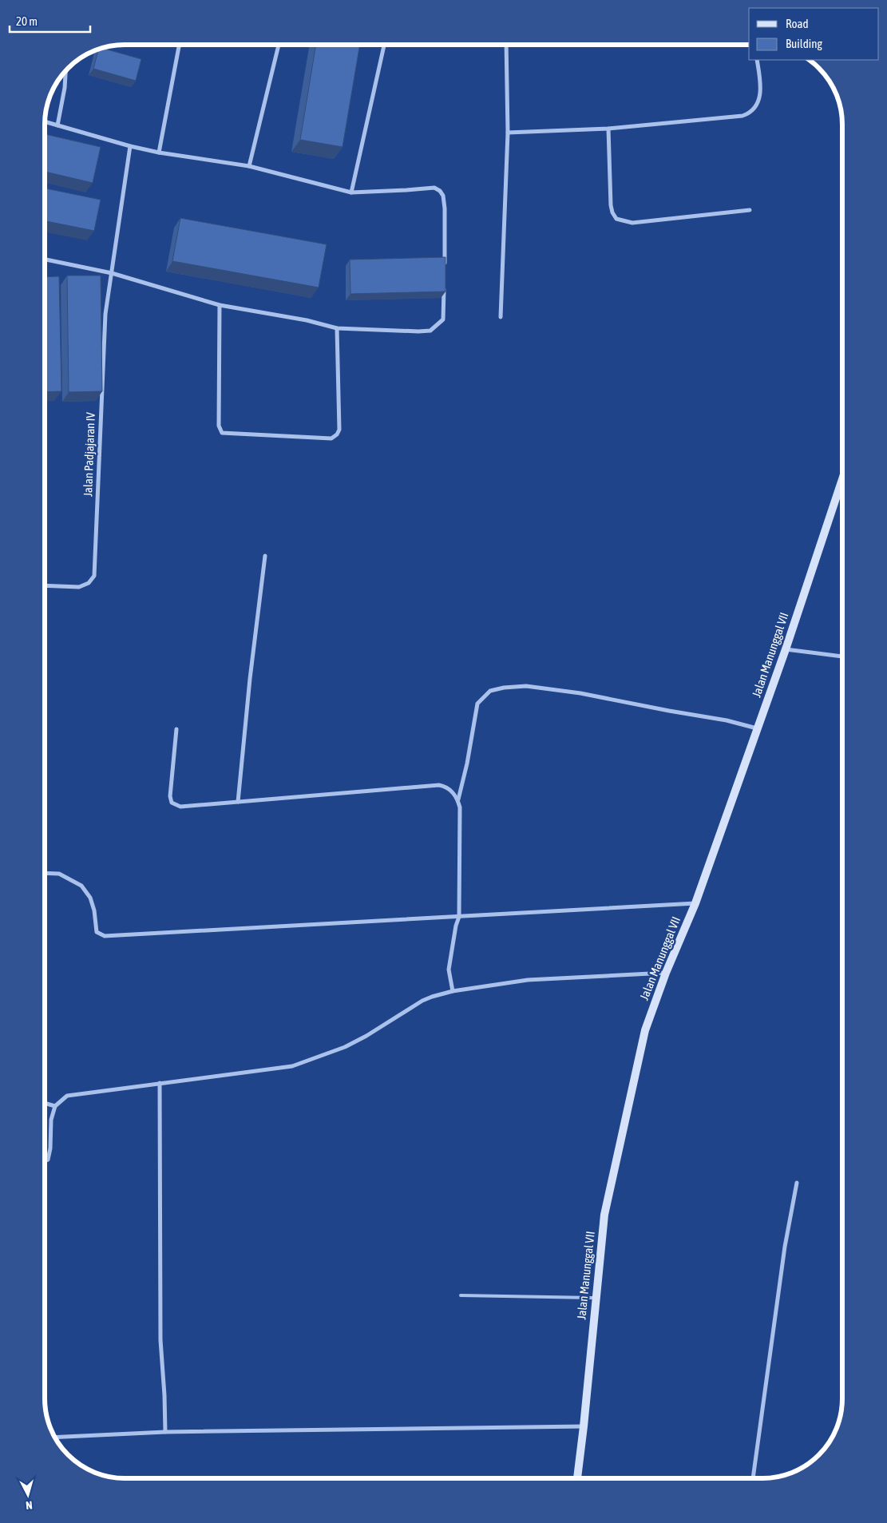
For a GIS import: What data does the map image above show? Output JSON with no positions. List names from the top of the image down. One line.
{"streets":{"street":["Jalan Padjajaran IV","Jalan Manunggal VII"]},"legend":["Road","Building"],"scale_bar":"20 m","north":"bottom"}
